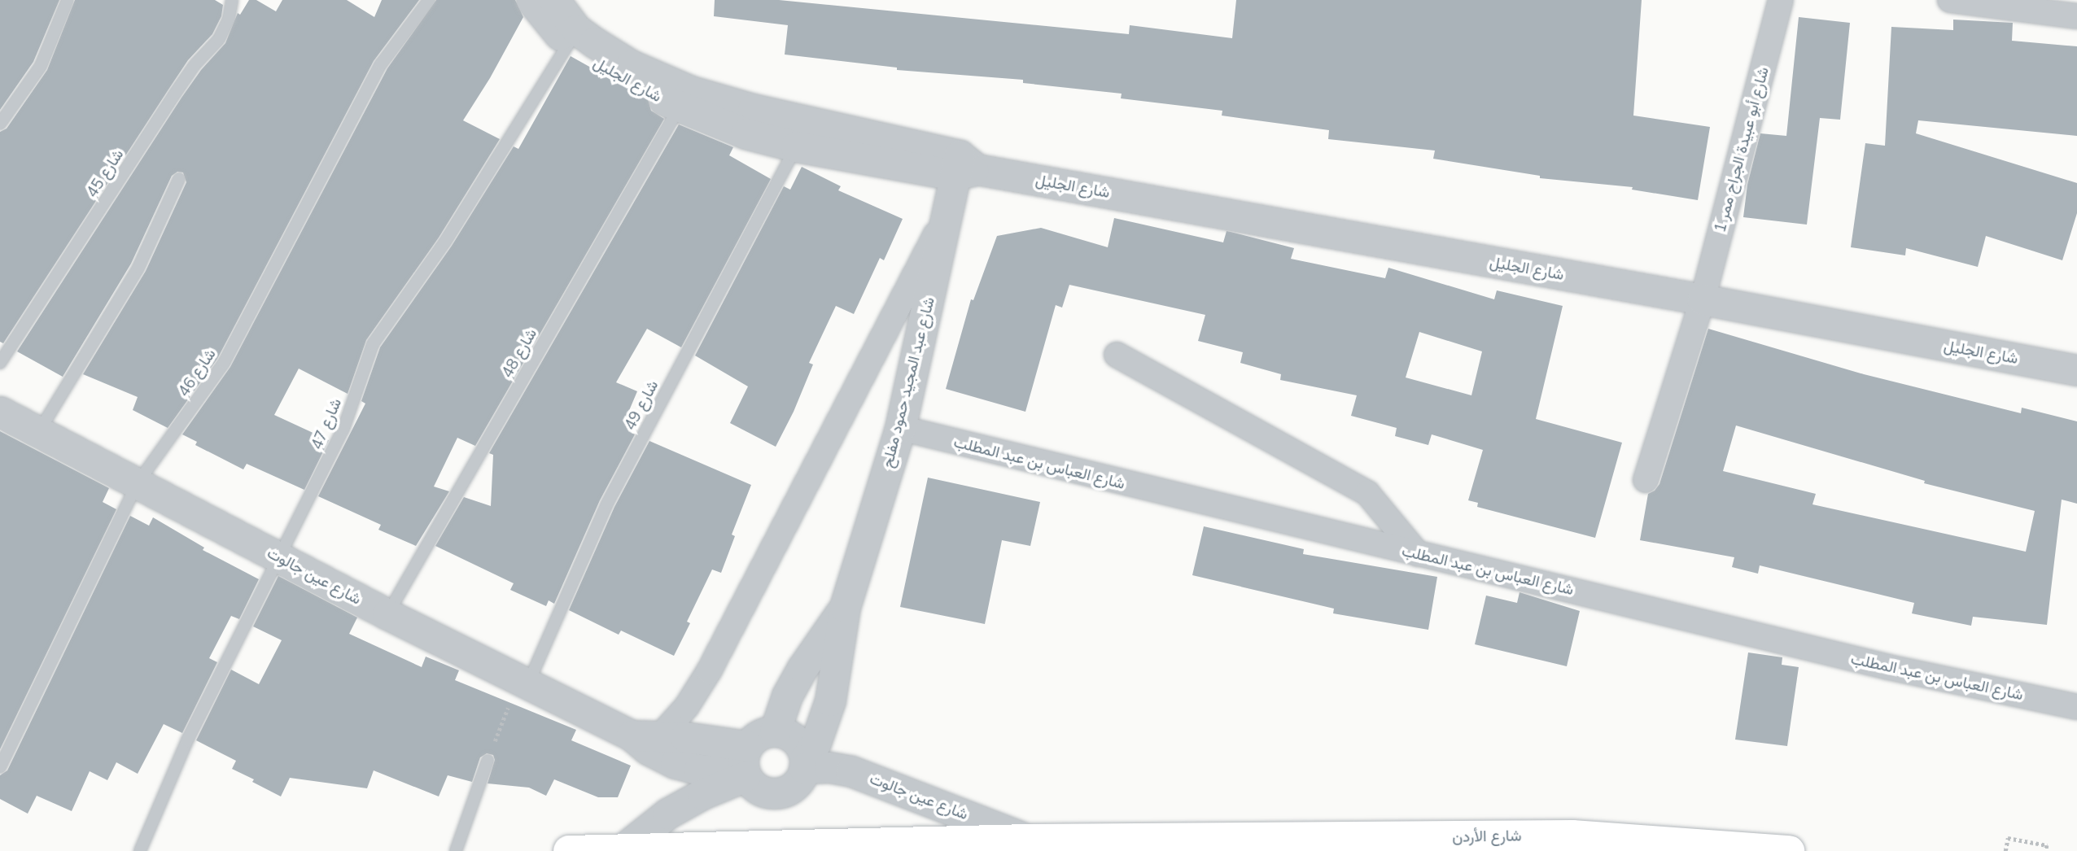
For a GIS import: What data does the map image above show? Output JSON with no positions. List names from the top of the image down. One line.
{"streets":{"highway":["شارع الأردن"],"street":["شارع الجليل","شارع أبو عبيدة الجراح ممر 1","شارع عبد المجيد حمود مفلح","شارع العباس بن عبد المطلب","شارع عين جالوت"],"lane":["شارع 45","شارع 48","شارع 46","شارع 49","شارع 47"]},"crossings":[["شارع الجليل","شارع أبو عبيدة الجراح ممر 1"],["شارع الجليل","شارع 48"],["شارع الجليل","شارع عبد المجيد حمود مفلح"],["شارع الجليل","شارع 49"],["شارع الجليل","شارع 47"],["شارع 48","شارع عين جالوت"],["شارع 46","شارع عين جالوت"],["شارع عبد المجيد حمود مفلح","شارع العباس بن عبد المطلب"],["شارع عبد المجيد حمود مفلح","شارع عين جالوت"],["شارع 49","شارع عين جالوت"],["شارع 47","شارع عين جالوت"],["شارع عين جالوت","شارع الأردن"]]}
